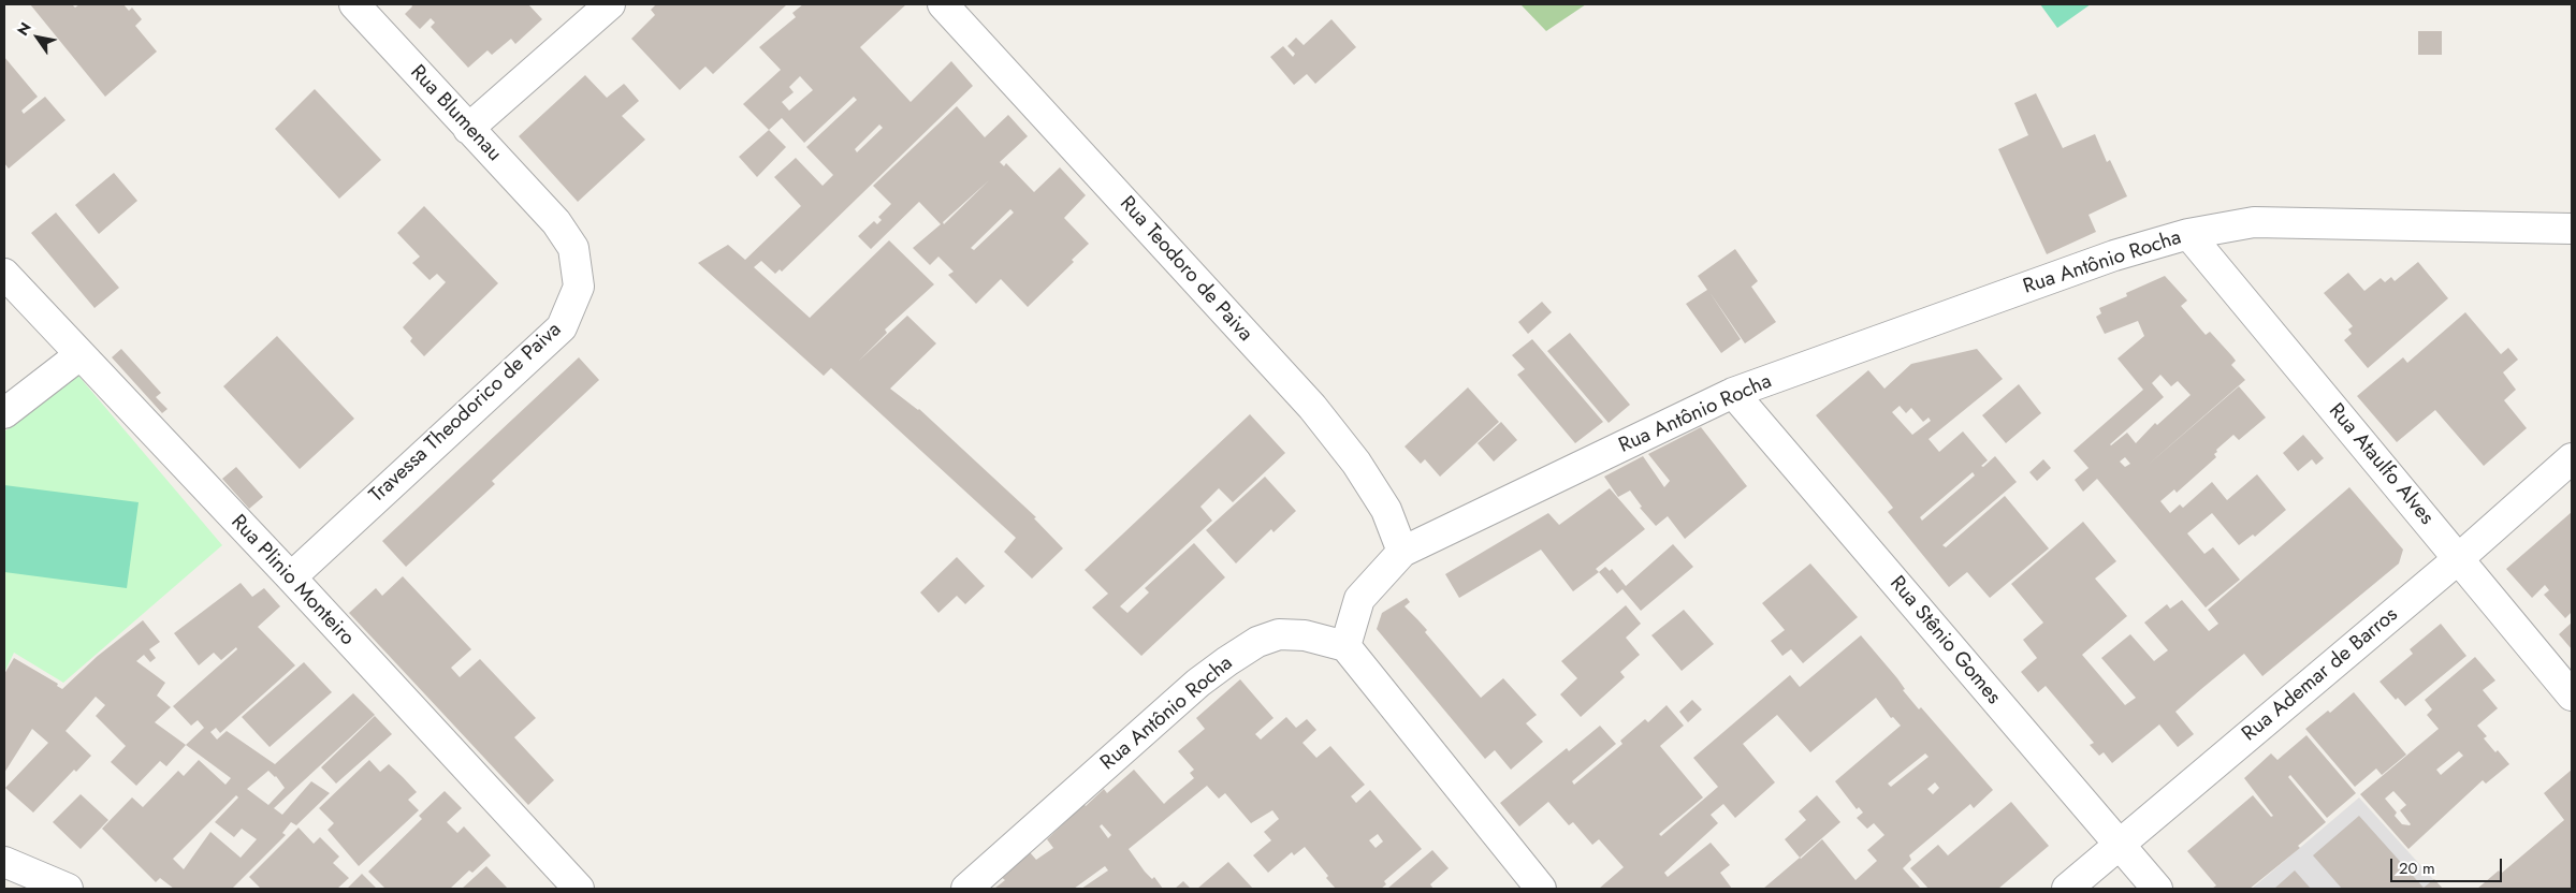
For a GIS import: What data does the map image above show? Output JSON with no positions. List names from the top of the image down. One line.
{"streets":{"street":["Rua Blumenau","Rua Antônio Rocha","Rua Teodoro de Paiva","Travessa Theodorico de Paiva","Rua Ataulfo Alves","Rua Plinio Monteiro","Rua Stênio Gomes","Rua Ademar de Barros"]},"crossings":[["Rua Blumenau","Travessa Theodorico de Paiva"],["Rua Antônio Rocha","Rua Teodoro de Paiva"],["Rua Antônio Rocha","Rua Ataulfo Alves"],["Rua Antônio Rocha","Rua Stênio Gomes"],["Travessa Theodorico de Paiva","Rua Plinio Monteiro"],["Rua Ataulfo Alves","Rua Ademar de Barros"],["Rua Stênio Gomes","Rua Ademar de Barros"]],"scale_bar":"20 m","north":"top left"}
